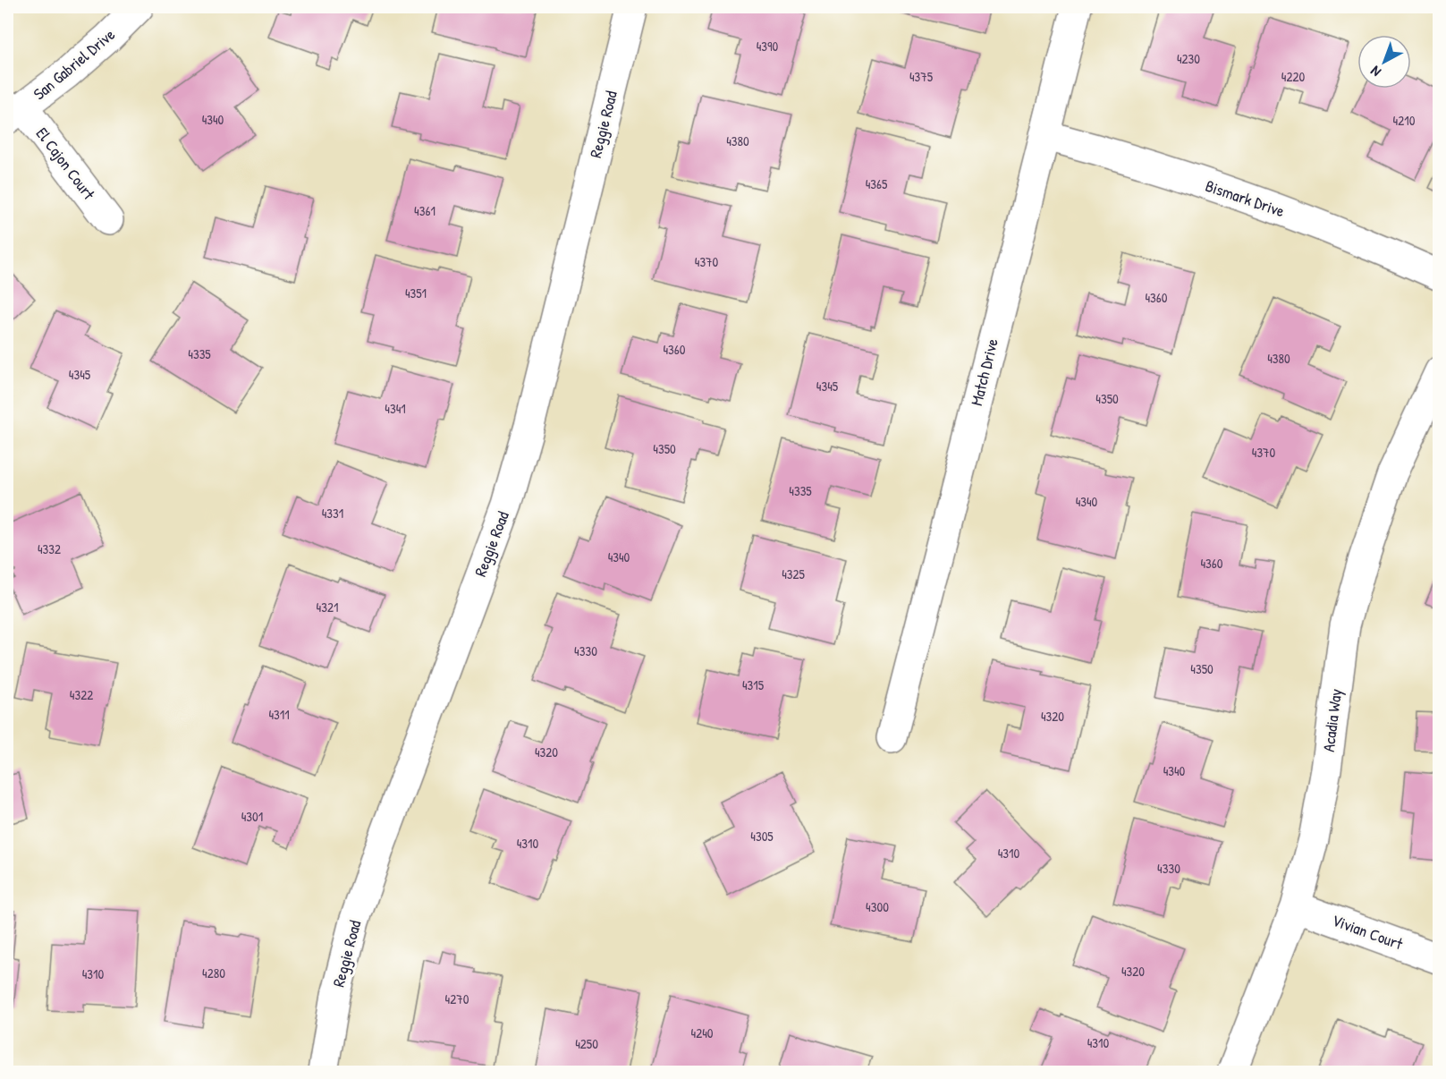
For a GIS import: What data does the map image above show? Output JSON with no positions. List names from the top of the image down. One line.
{"streets":{"street":["San Gabriel Drive","Reggie Road","El Cajon Court","Bismark Drive","Match Drive","Acadia Way","Vivian Court"]},"crossings":[["San Gabriel Drive","El Cajon Court"],["Bismark Drive","Match Drive"],["Acadia Way","Vivian Court"]],"house_numbers":["4390","4230","4375","4220","4340","4210","4380","4365","4361","4370","4351","4360","4360","4335","4380","4345","4345","4350","4341","4350","4370","4335","4340","4331","4332","4340","4360","4325","4321","4330","4350","4315","4322","4311","4320","4320","4340","4301","4305","4310","4310","4330","4300","4320","4280","4310","4270","4240","4310","4250"],"north":"bottom left"}
